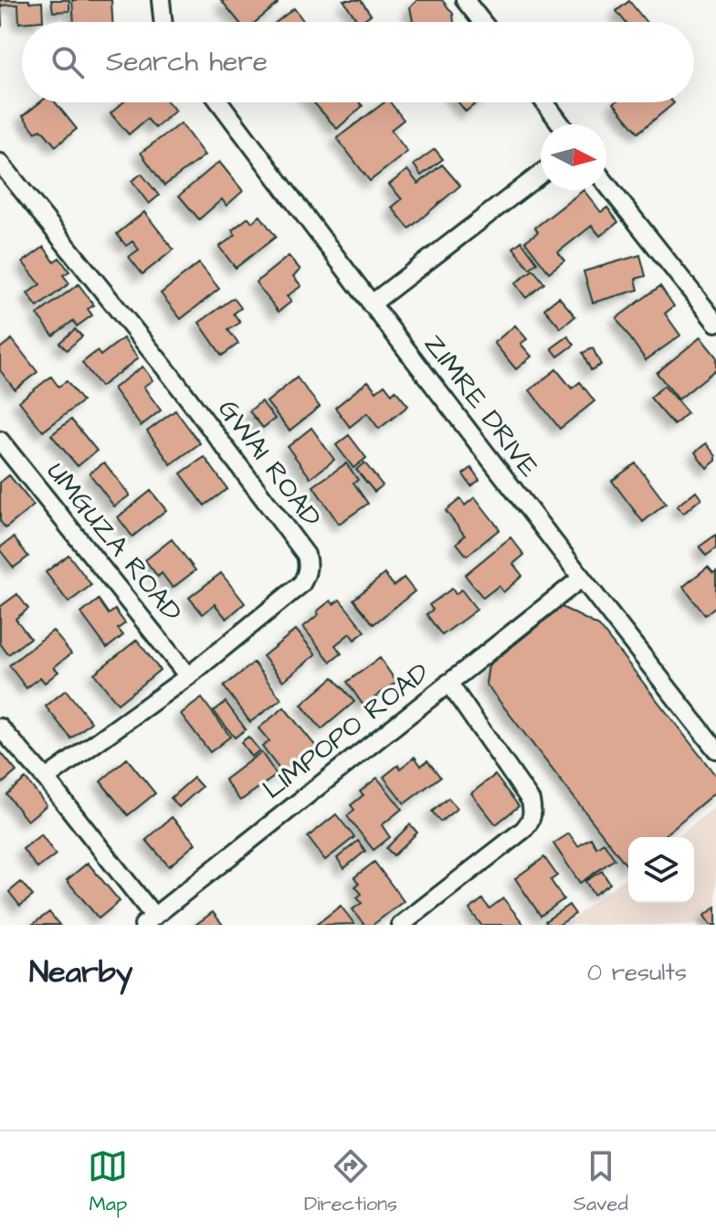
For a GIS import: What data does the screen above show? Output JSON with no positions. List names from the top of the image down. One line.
{"streets":{"street":["ZIMRE DRIVE","GWAI ROAD","UMGUZA ROAD","LIMPOPO ROAD"]},"crossings":[["ZIMRE DRIVE","LIMPOPO ROAD"],["GWAI ROAD","UMGUZA ROAD"]],"north":"right","page":{"search":"Search here","heading":["Nearby","0 results"],"nav":["Map","Directions","Saved"]}}
